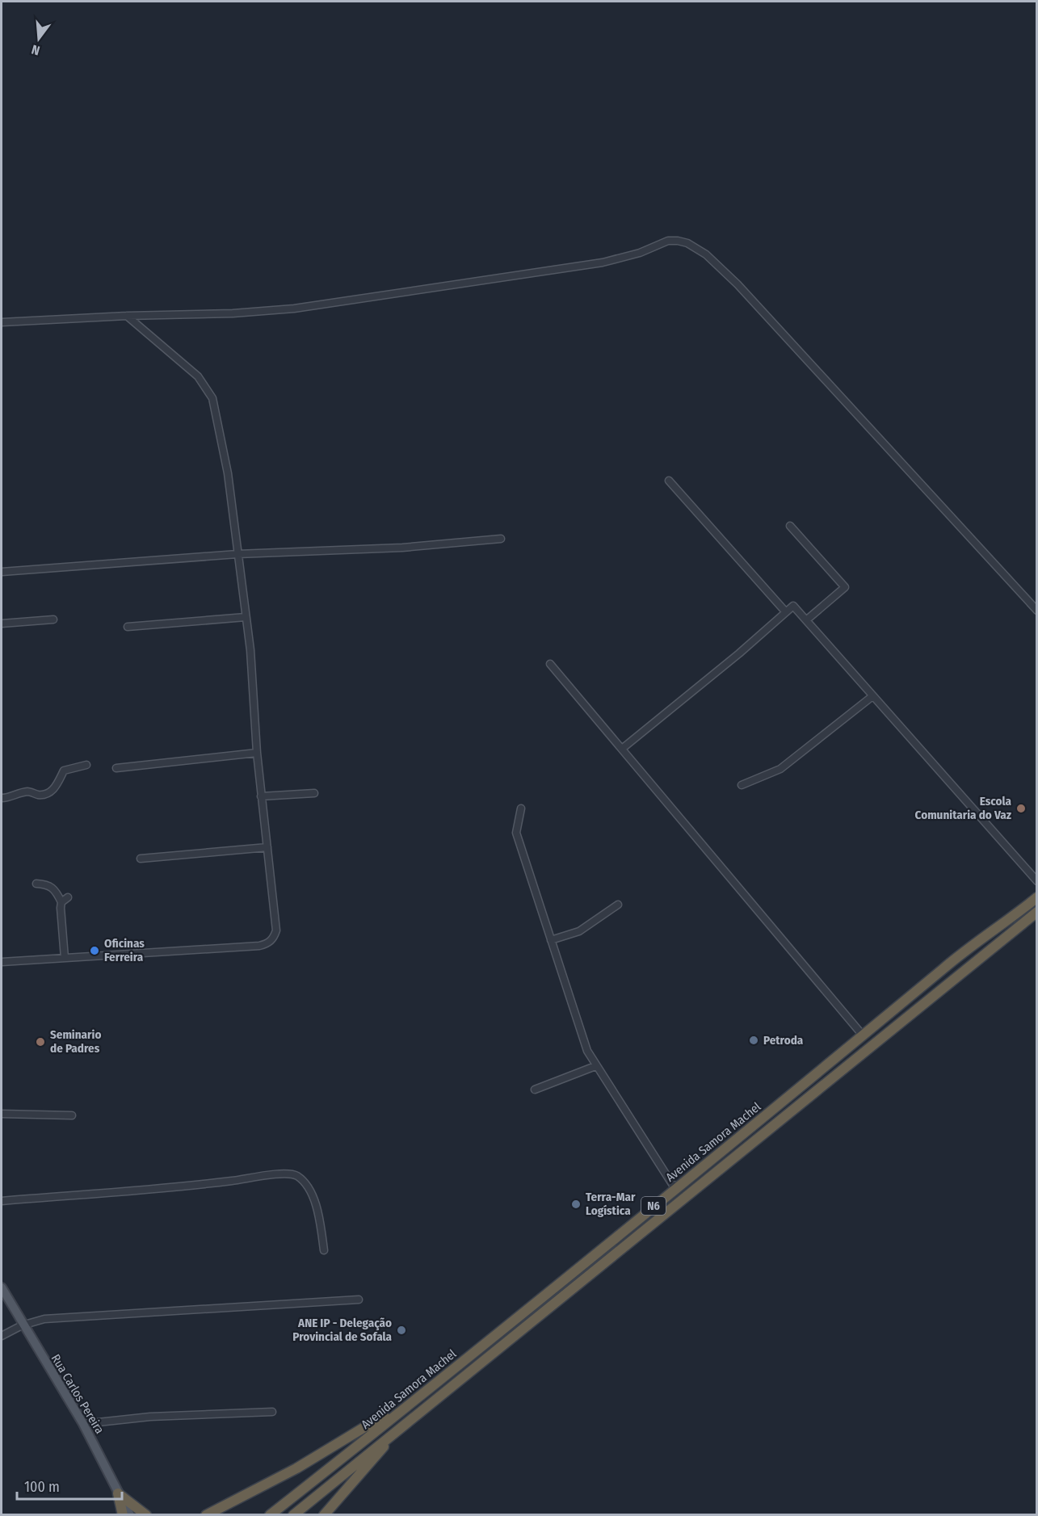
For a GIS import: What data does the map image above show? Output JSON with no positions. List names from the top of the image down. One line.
{"streets":{"highway":["Avenida Samora Machel","N6"],"main road":["Rua Carlos Pereira"]},"places":["Escola Comunitaria do Vaz","Oficinas Ferreira","Petroda","Seminario de Padres","Terra-Mar Logística","ANE IP - Delegação Provincial de Sofala"],"scale_bar":"100 m","north":"bottom"}
